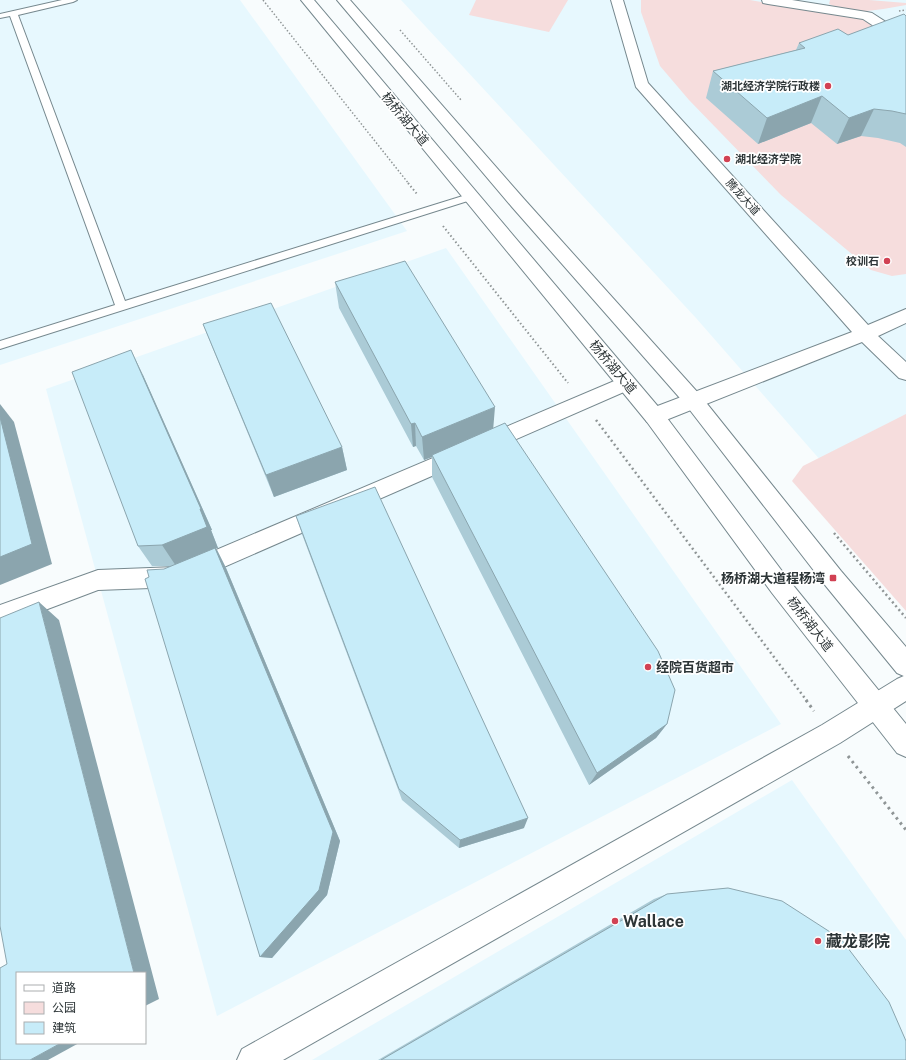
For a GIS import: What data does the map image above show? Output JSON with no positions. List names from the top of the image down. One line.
{"streets":{"street":["杨桥湖大道","腾龙大道"]},"places":{"other":["湖北经济学院行政楼","湖北经济学院","校训石","经院百货超市","Wallace","藏龙影院"],"transit":["杨桥湖大道程杨湾"]},"legend":["道路","公园","建筑"]}
